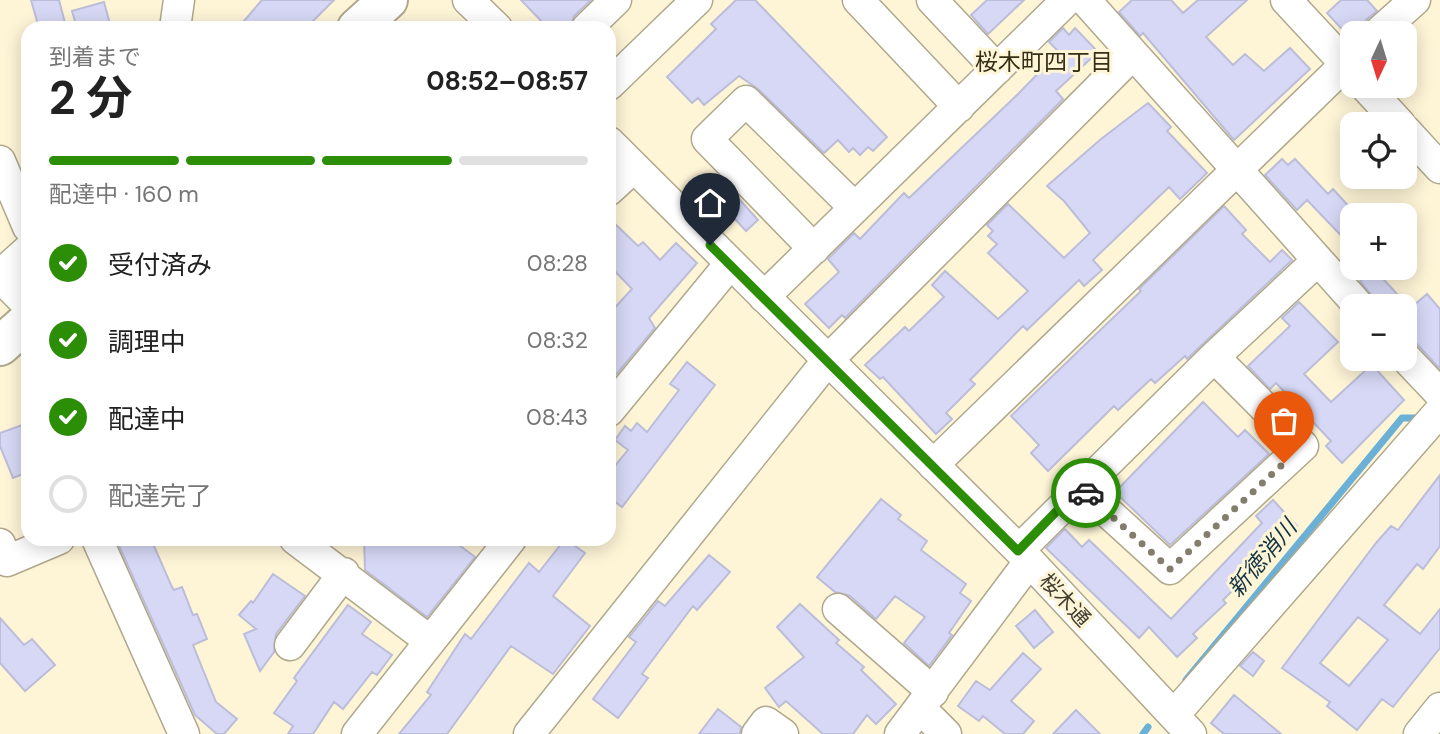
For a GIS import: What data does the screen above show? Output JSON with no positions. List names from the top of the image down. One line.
{"streets":{"street":["桜木通"]},"districts":["桜木町四丁目"],"water":["新徳消川"],"north":"bottom","page":{"map_buttons":["+","−"],"heading":["2 分","到着まで","08:52–08:57"],"bar":"配達中 · 160 m","list":[["受付済み","08:28"],["調理中","08:32"],["配達中","08:43"],"配達完了"]}}
